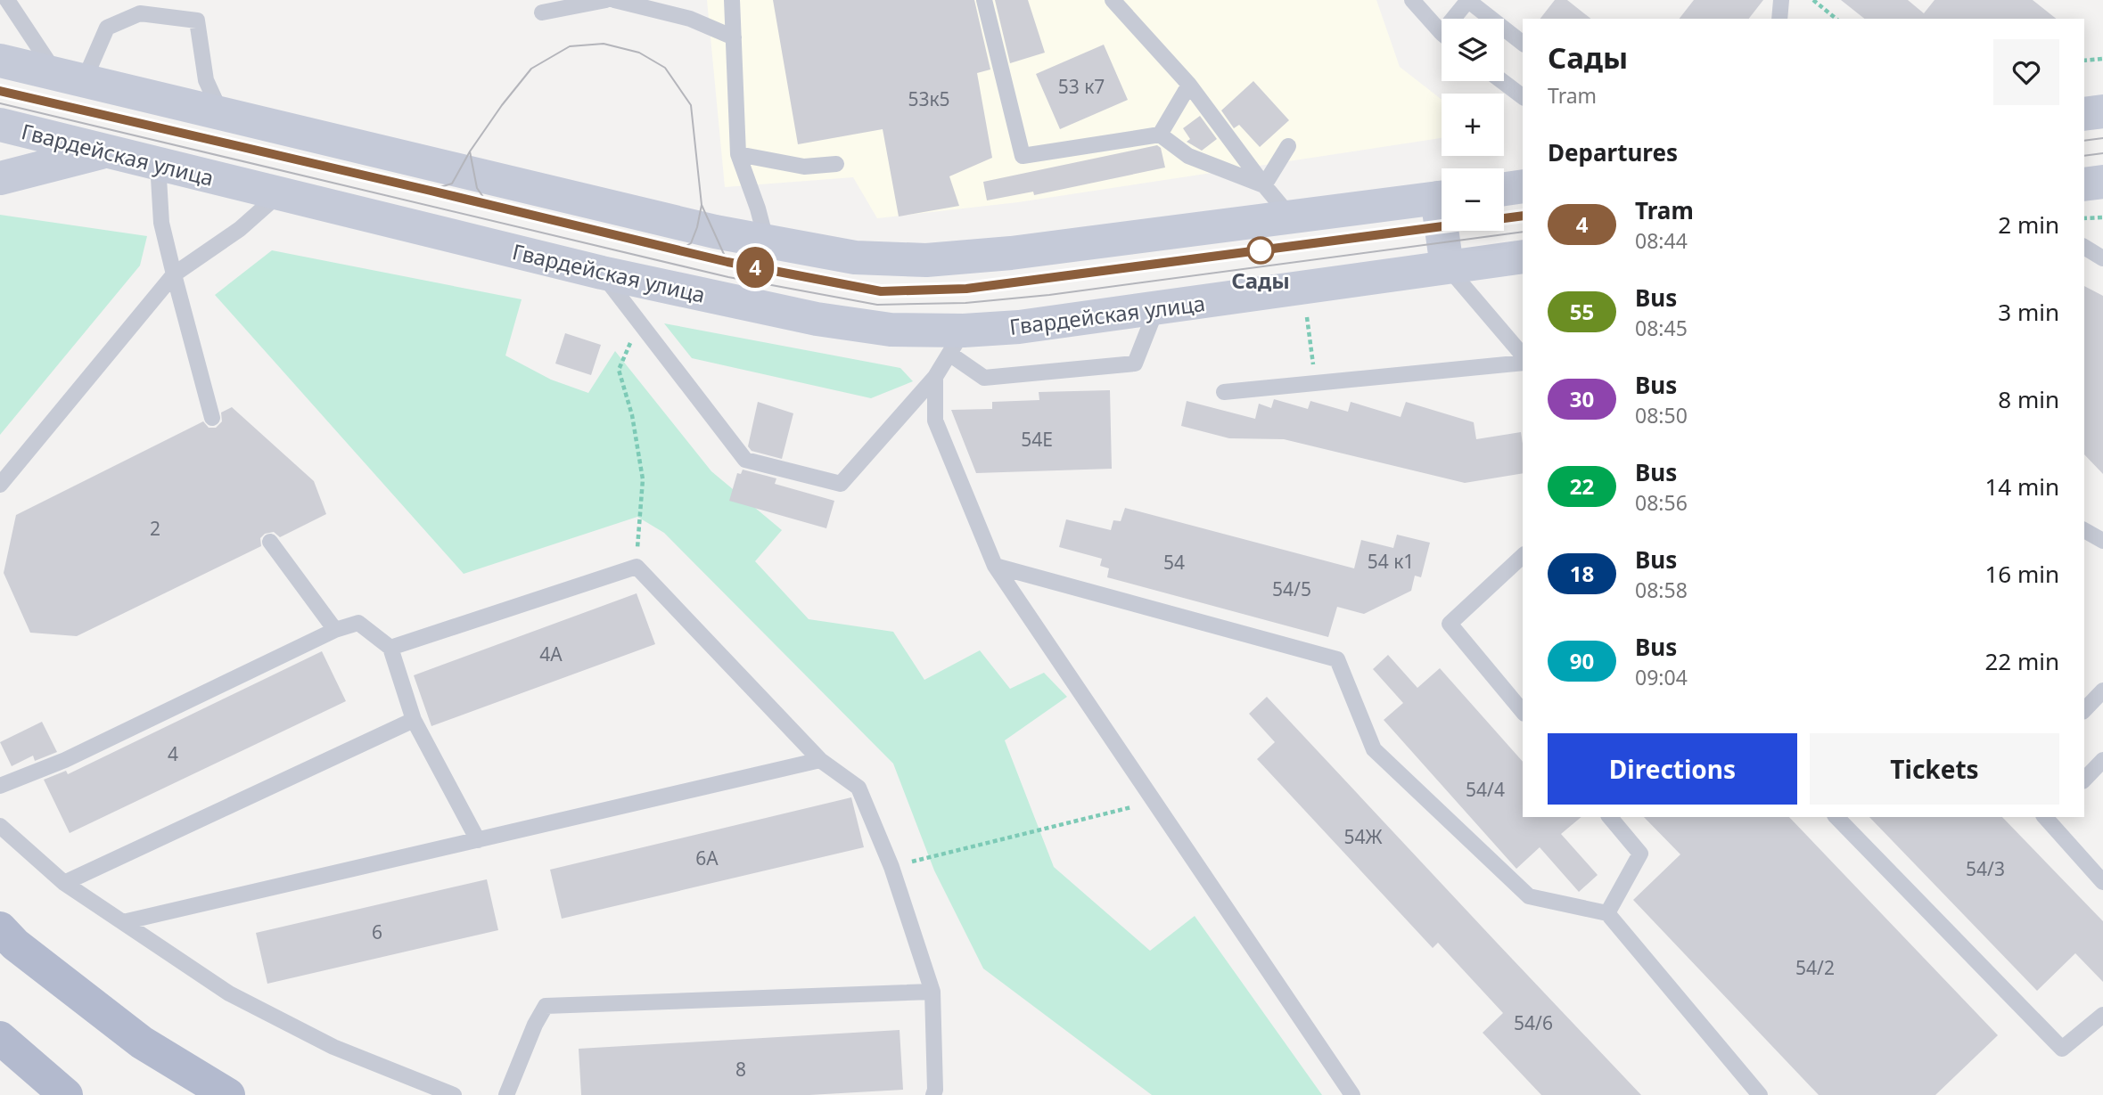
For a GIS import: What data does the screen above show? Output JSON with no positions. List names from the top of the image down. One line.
{"streets":{"main road":["Гвардейская улица"]},"places":["Сады"],"lines":["tram line 4"],"house_numbers":["53 к7","53к5","54Е","2","54 к1","54","54/5","4А","4","54/4","54Ж","6А","54/3","6","54/2","54/6","8"],"page":{"on_map":"4","map_buttons":["+","−"],"heading":[["Сады","Tram"],"Departures"],"list":[{"mark":"4","name":"Tram","note":"08:44","value":"2 min"},{"mark":"55","name":"Bus","note":"08:45","value":"3 min"},{"mark":"30","name":"Bus","note":"08:50","value":"8 min"},{"mark":"22","name":"Bus","note":"08:56","value":"14 min"},{"mark":"18","name":"Bus","note":"08:58","value":"16 min"},{"mark":"90","name":"Bus","note":"09:04","value":"22 min"}],"buttons":["Directions","Tickets"]}}
